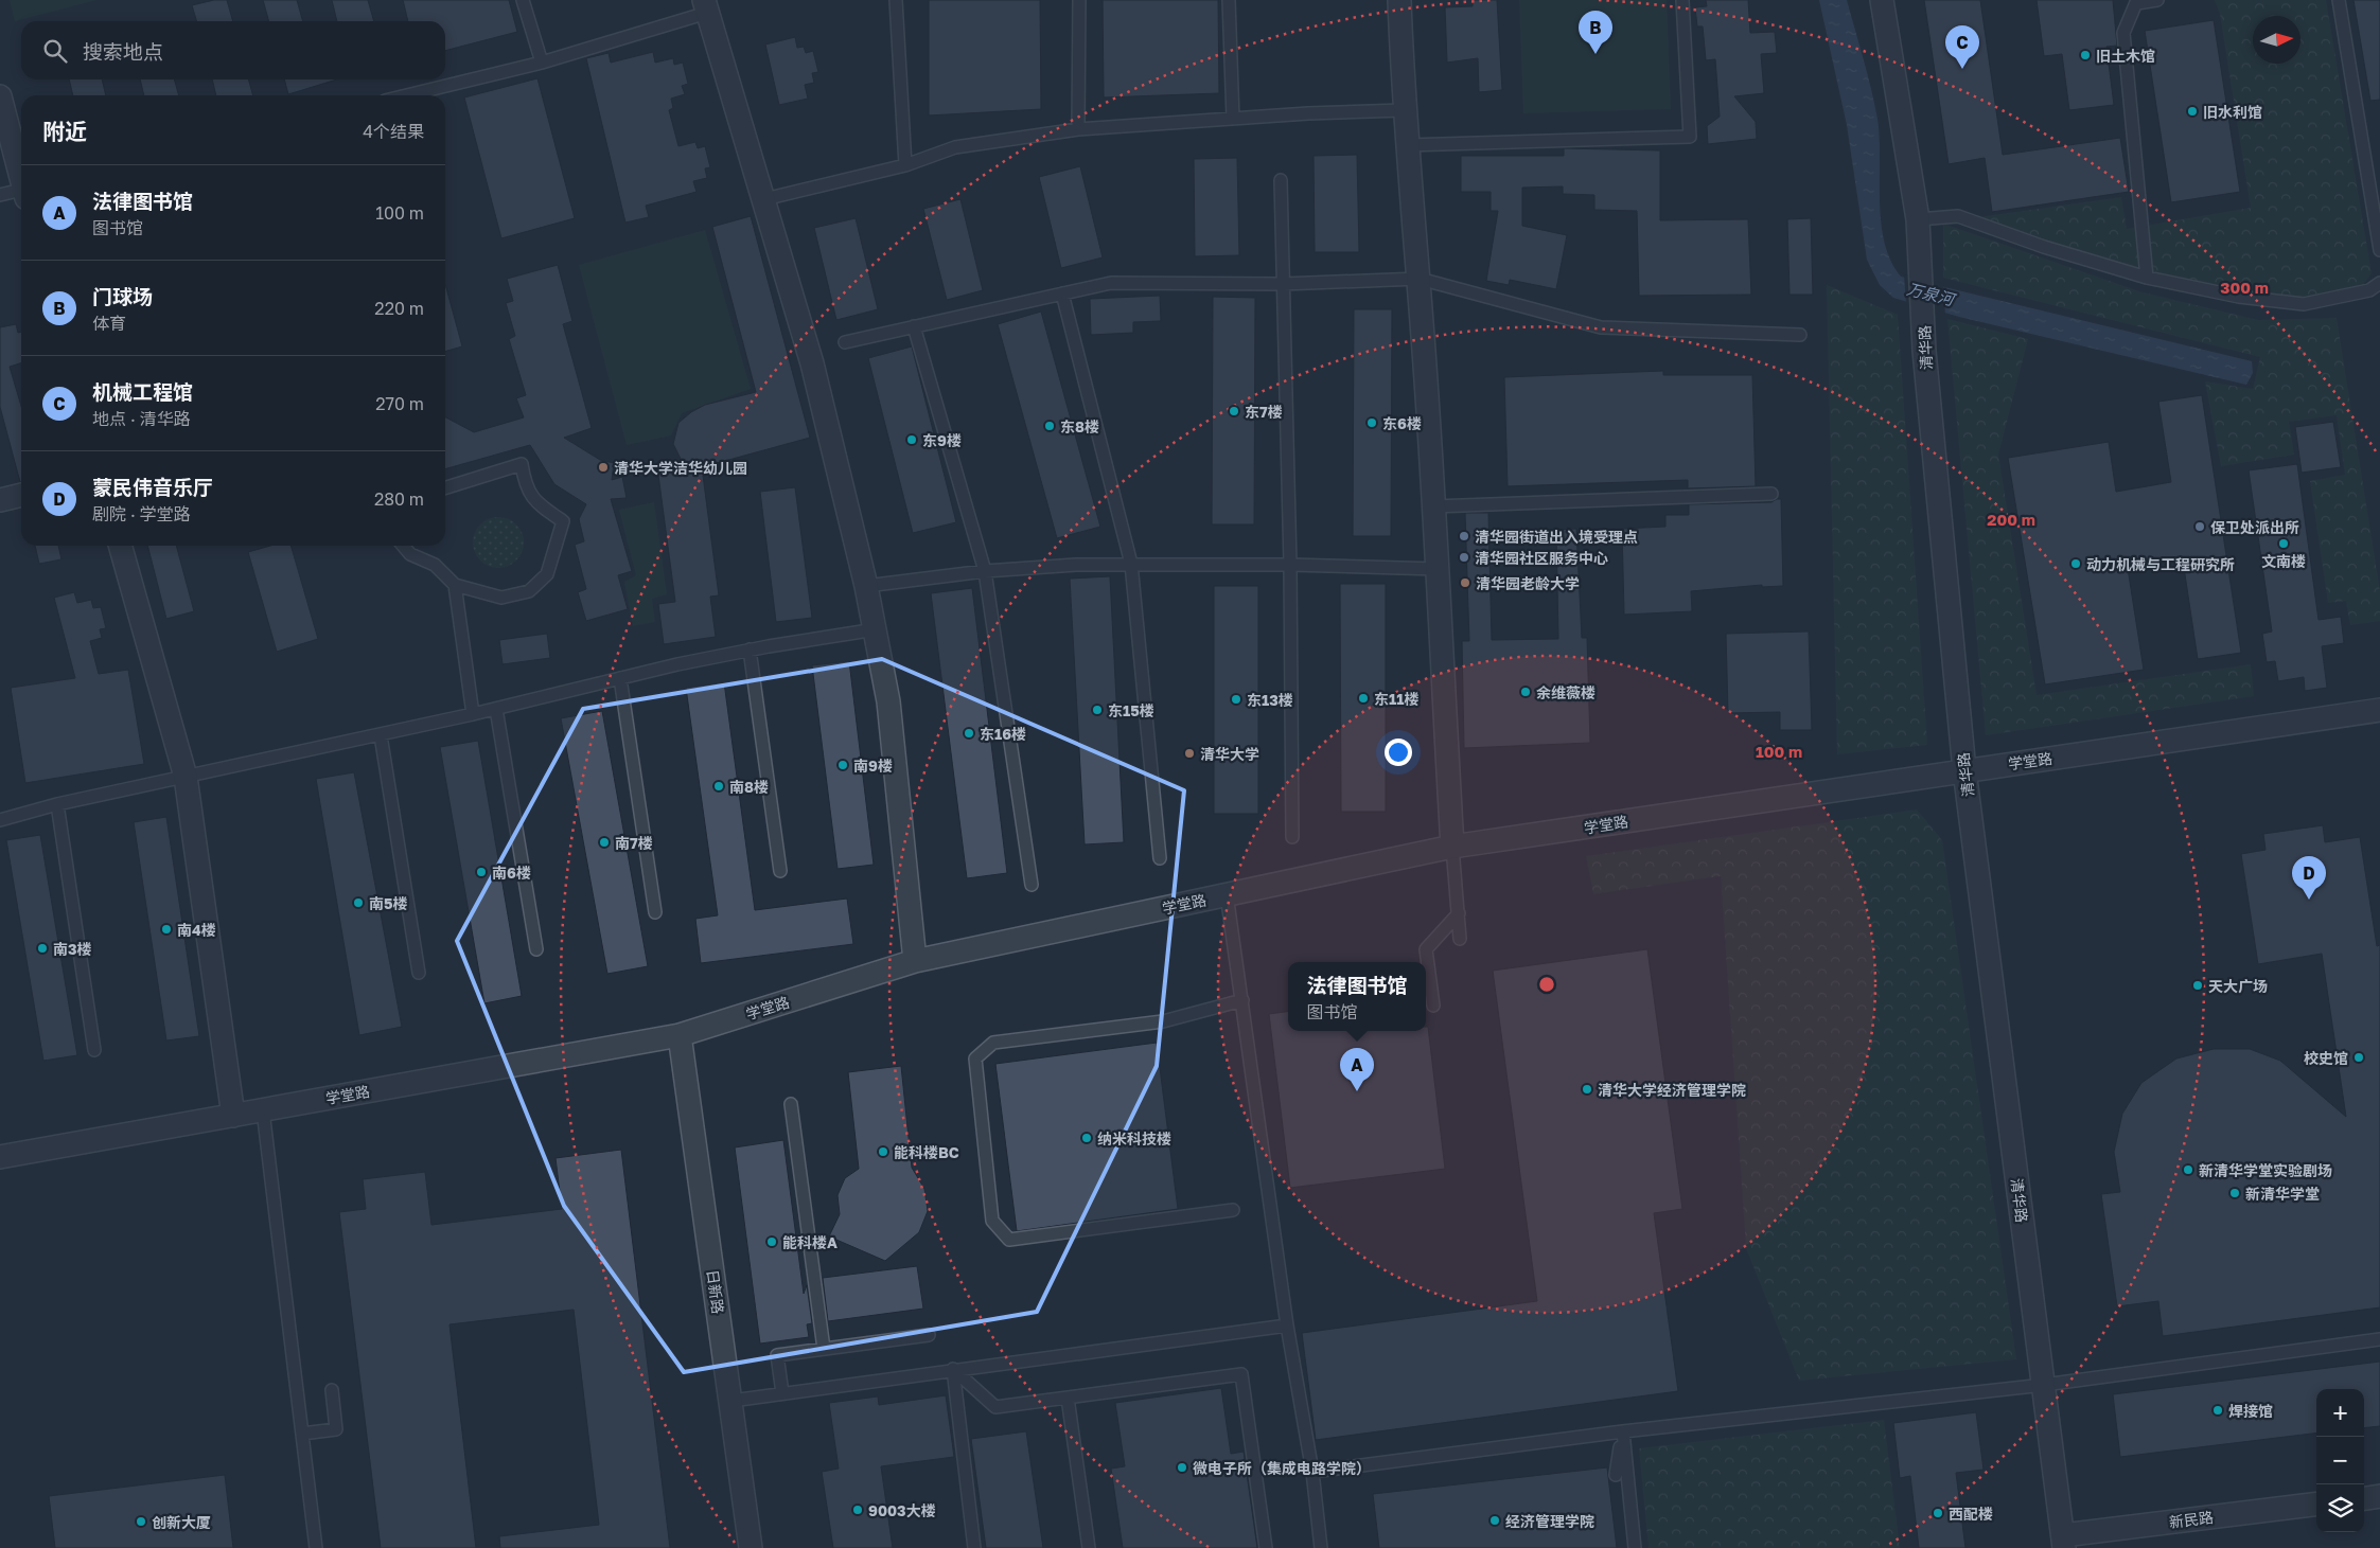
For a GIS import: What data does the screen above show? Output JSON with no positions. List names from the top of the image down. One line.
{"streets":{"street":["清华路","学堂路","日新路","新民路"]},"crossings":[["清华路","学堂路"],["清华路","新民路"],["学堂路","日新路"]],"water":["万泉河"],"places":["旧土木馆","旧水利馆","东7楼","东6楼","东8楼","东9楼","清华大学洁华幼儿园","保卫处派出所","清华园街道出入境受理点","文南楼","清华园社区服务中心","动力机械与工程研究所","清华园老龄大学","余维薇楼","东11楼","东13楼","东15楼","东16楼","清华大学","南9楼","南8楼","南7楼","南6楼","南5楼","南4楼","南3楼","天大广场","校史馆","清华大学经济管理学院","纳米科技楼","能科楼BC","新清华学堂实验剧场","新清华学堂","能科楼A","焊接馆","微电子所（集成电路学院）","9003大楼","西配楼","经济管理学院","创新大厦"],"north":"right","page":{"pins":["B","C","D","A"],"search":"搜索地点","heading":["附近","4个结果"],"list":[{"mark":"A","name":"法律图书馆","note":"图书馆","value":"100 m"},{"mark":"B","name":"门球场","note":"体育","value":"220 m"},{"mark":"C","name":"机械工程馆","note":"地点 · 清华路","value":"270 m"},{"mark":"D","name":"蒙民伟音乐厅","note":"剧院 · 学堂路","value":"280 m"}],"popup":["法律图书馆","图书馆"],"map_buttons":["+","−"]},"rings":["300 m","200 m","100 m"]}
